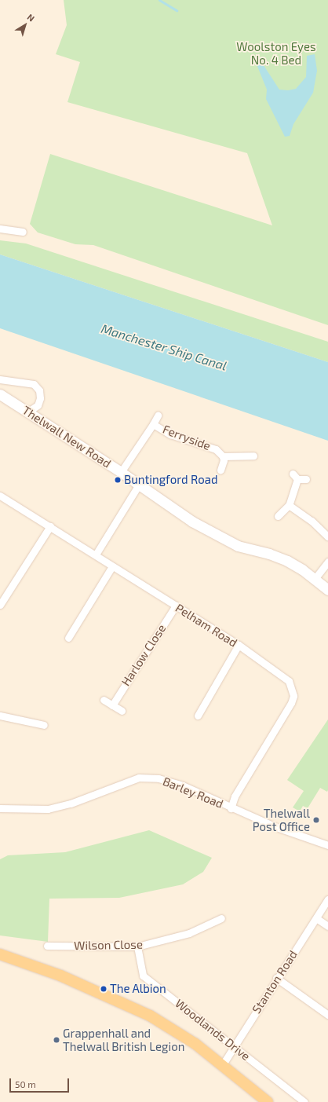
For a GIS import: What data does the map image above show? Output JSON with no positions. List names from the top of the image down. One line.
{"streets":{"main road":["Thelwall New Road"],"street":["Ferryside","Pelham Road","Harlow Close","Barley Road","Wilson Close","Stanton Road","Woodlands Drive"]},"crossings":[["Thelwall New Road","Ferryside"],["Pelham Road","Harlow Close"],["Pelham Road","Barley Road"],["Wilson Close","Woodlands Drive"],["Stanton Road","Woodlands Drive"]],"water":["Manchester Ship Canal"],"parks":["Woolston Eyes No. 4 Bed"],"places":["Buntingford Road","Thelwall Post Office","The Albion","Grappenhall and Thelwall British Legion"],"scale_bar":"50 m","north":"top right"}
